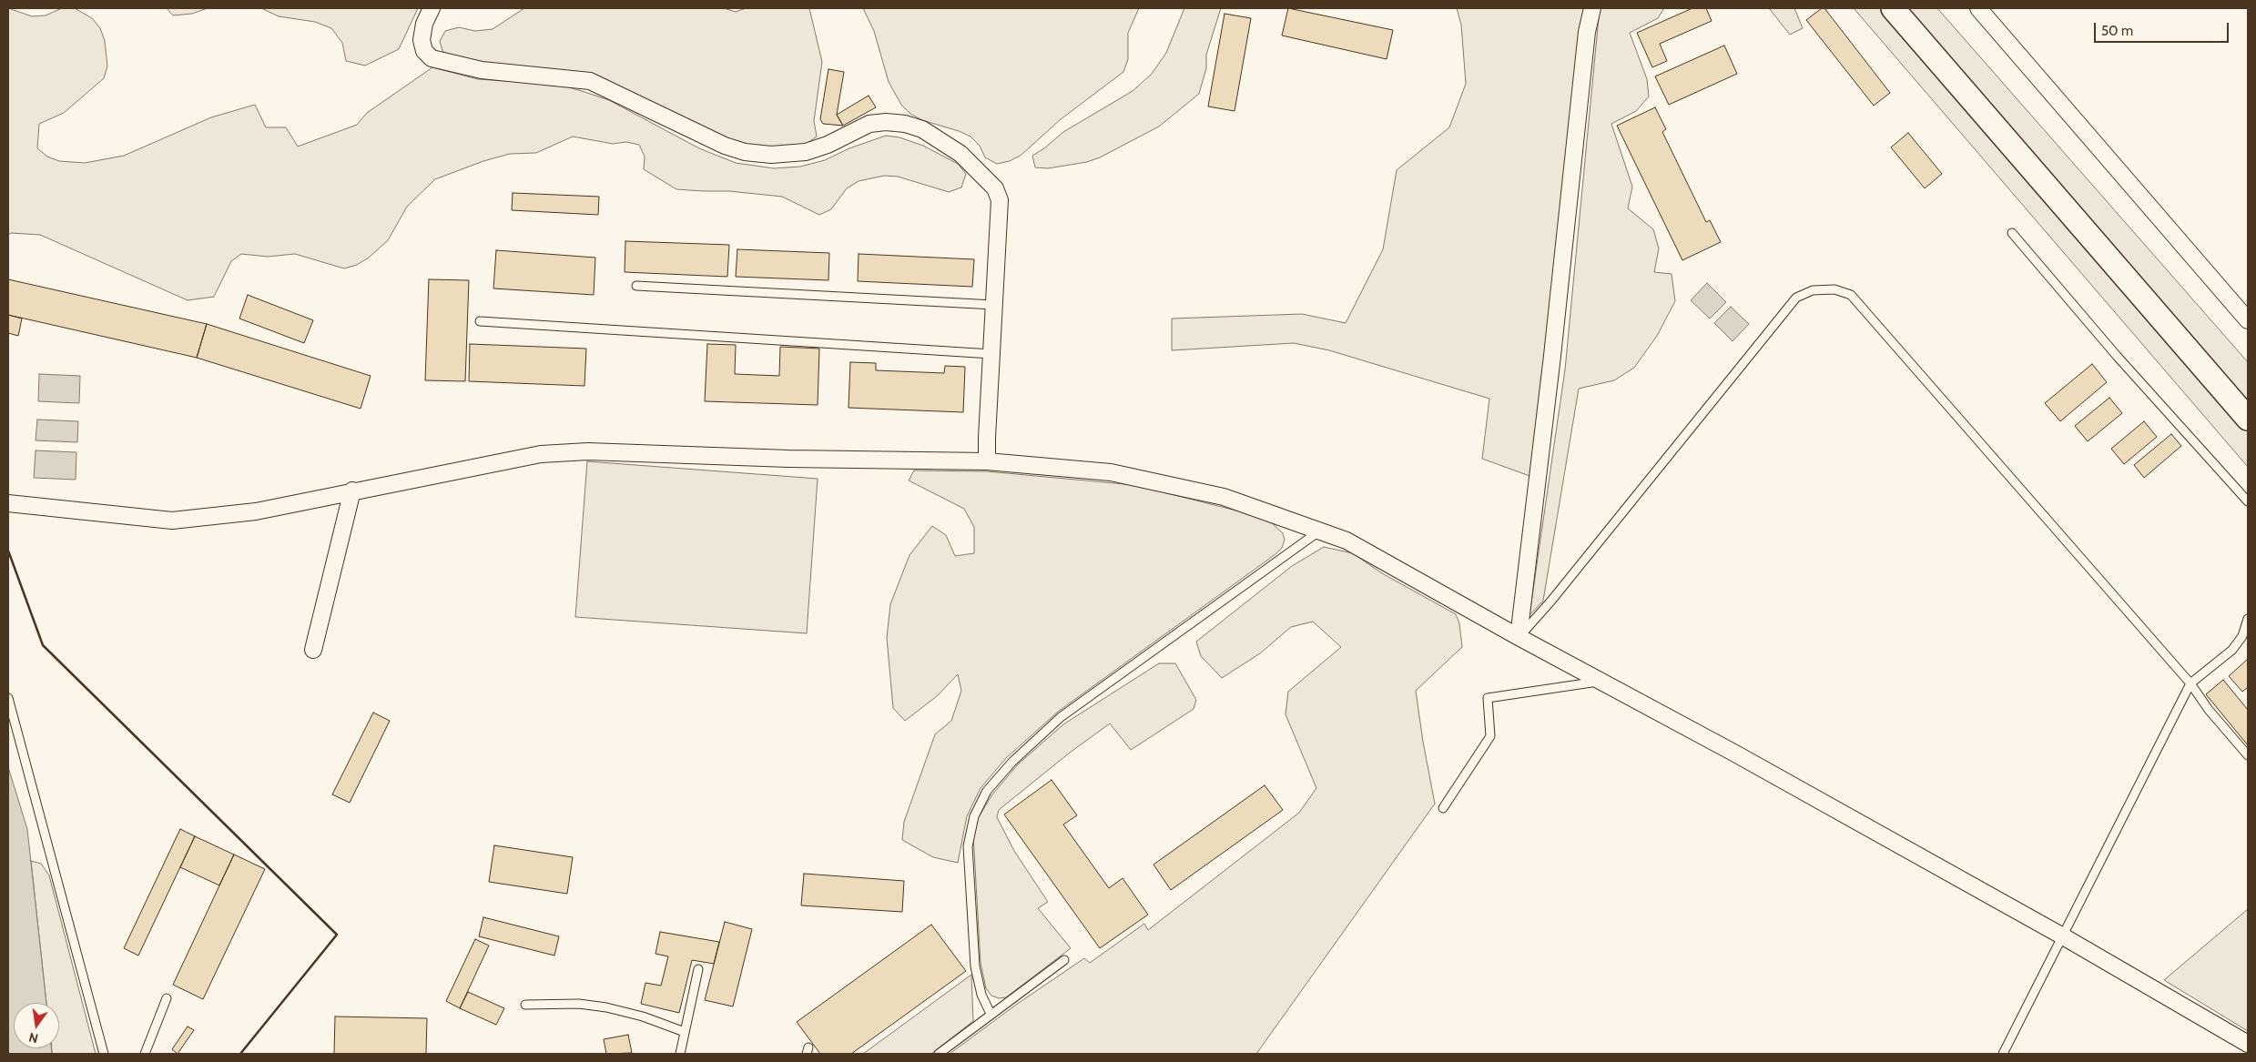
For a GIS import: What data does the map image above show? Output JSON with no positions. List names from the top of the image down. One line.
{"scale_bar":"50 m","north":"bottom"}
